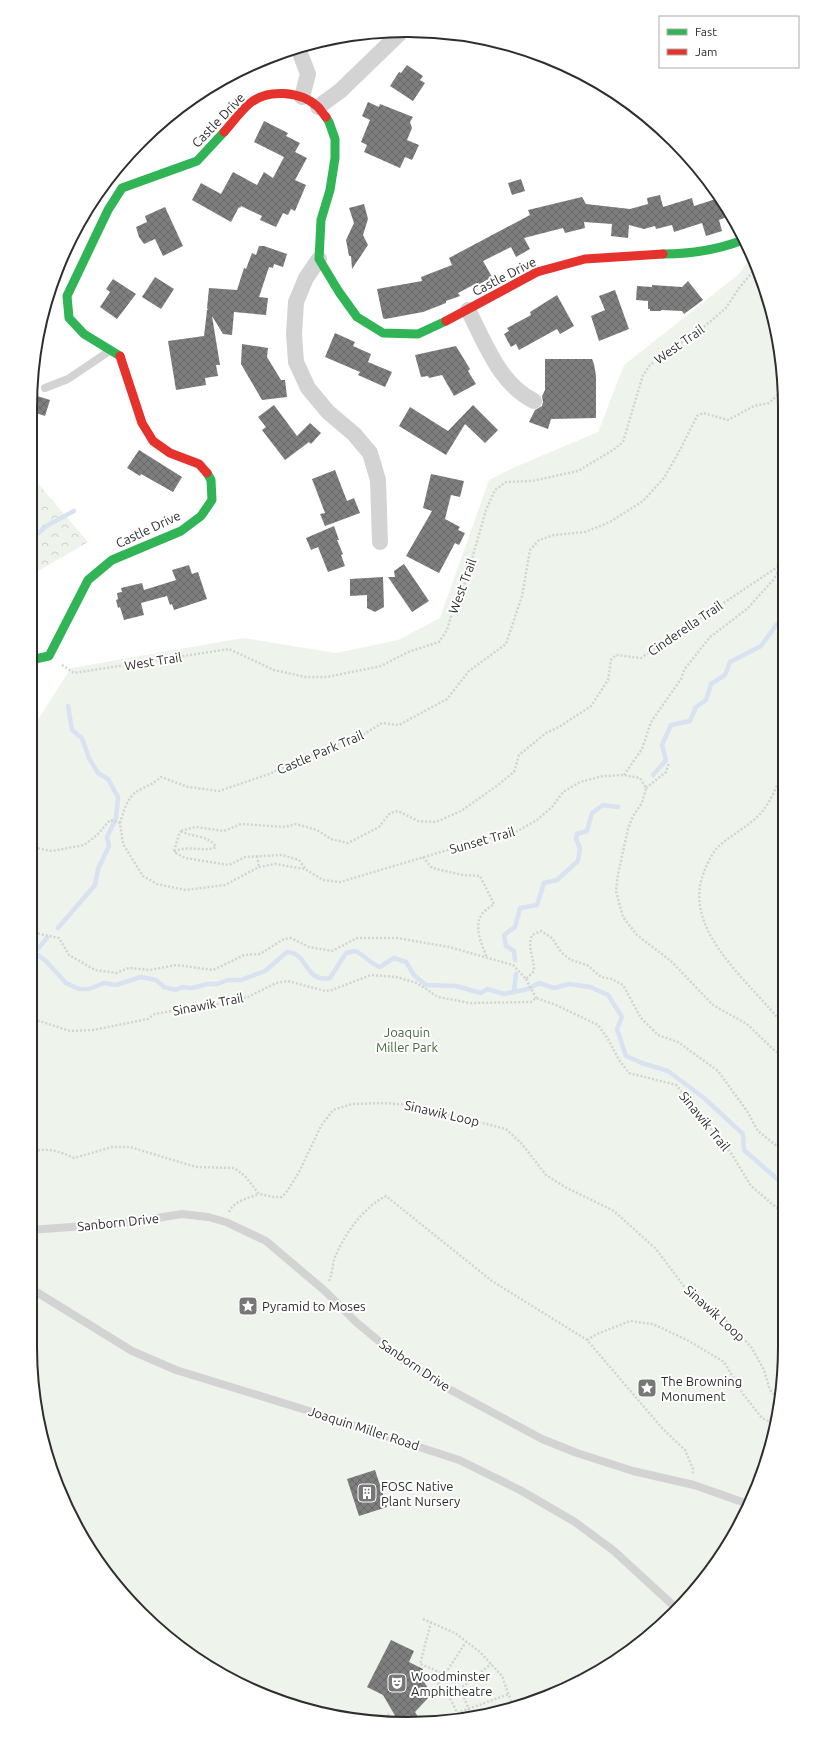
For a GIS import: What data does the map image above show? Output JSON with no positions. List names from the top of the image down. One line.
{"streets":{"street":["Castle Drive"],"lane":["Sanborn Drive","Joaquin Miller Road"],"path":["West Trail","Cinderella Trail","Castle Park Trail","Sunset Trail","Sinawik Trail","Sinawik Loop"]},"crossings":[["Castle Drive","West Trail"],["Castle Park Trail","Sunset Trail"]],"parks":["Joaquin Miller Park"],"places":{"place":["Pyramid to Moses","The Browning Monument"],"building":["FOSC Native Plant Nursery"],"theatre":["Woodminster Amphitheatre"]},"legend":["Fast","Jam"]}
